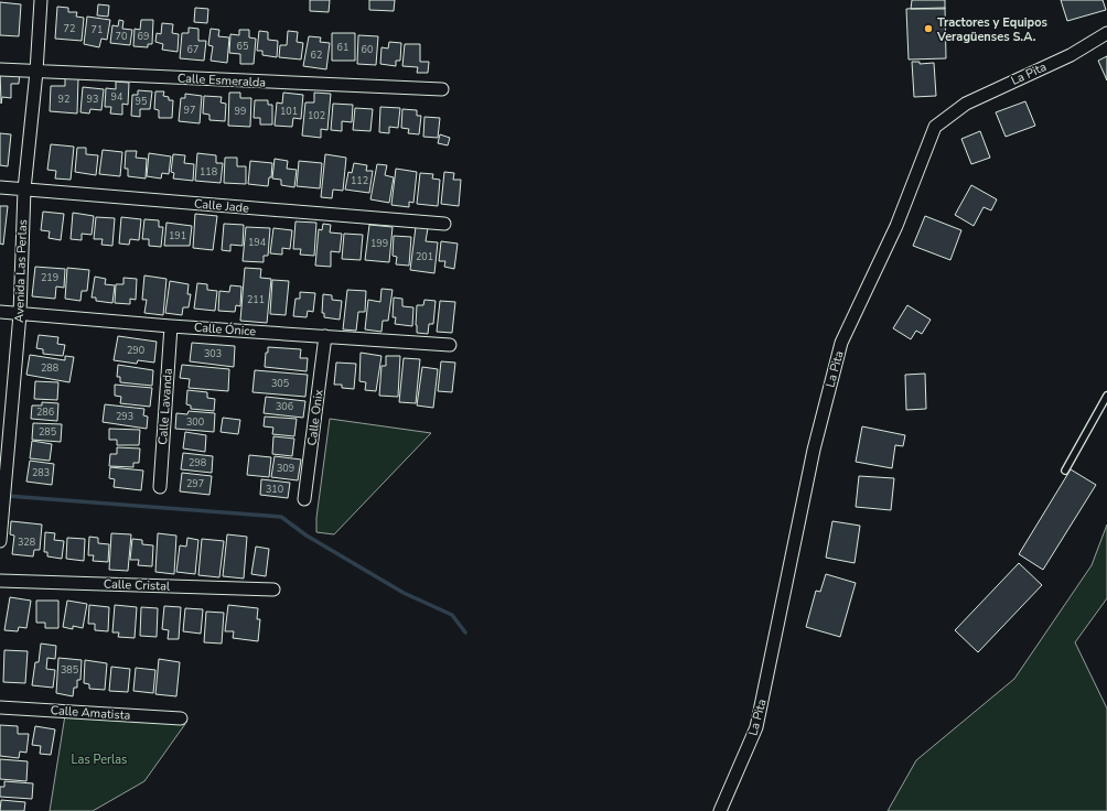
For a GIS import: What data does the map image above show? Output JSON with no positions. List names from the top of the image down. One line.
{"streets":{"street":["La Pita","Calle Esmeralda","Calle Jade","Avenida Las Perlas","Calle Ónice","Calle Lavanda","Calle Onix","Calle Cristal","Calle Amatista"]},"crossings":[["Calle Esmeralda","Avenida Las Perlas"],["Calle Jade","Avenida Las Perlas"],["Avenida Las Perlas","Calle Ónice"],["Calle Ónice","Calle Lavanda"],["Calle Ónice","Calle Onix"]],"parks":["Las Perlas"],"places":["Tractores y Equipos Veragüenses S.A."],"house_numbers":["72","71","70","69","65","61","67","60","62","94","92","93","95","97","99","101","102","118","112","191","194","199","201","219","211","290","303","288","305","306","286","293","300","285","298","309","283","297","310","328","385"]}
